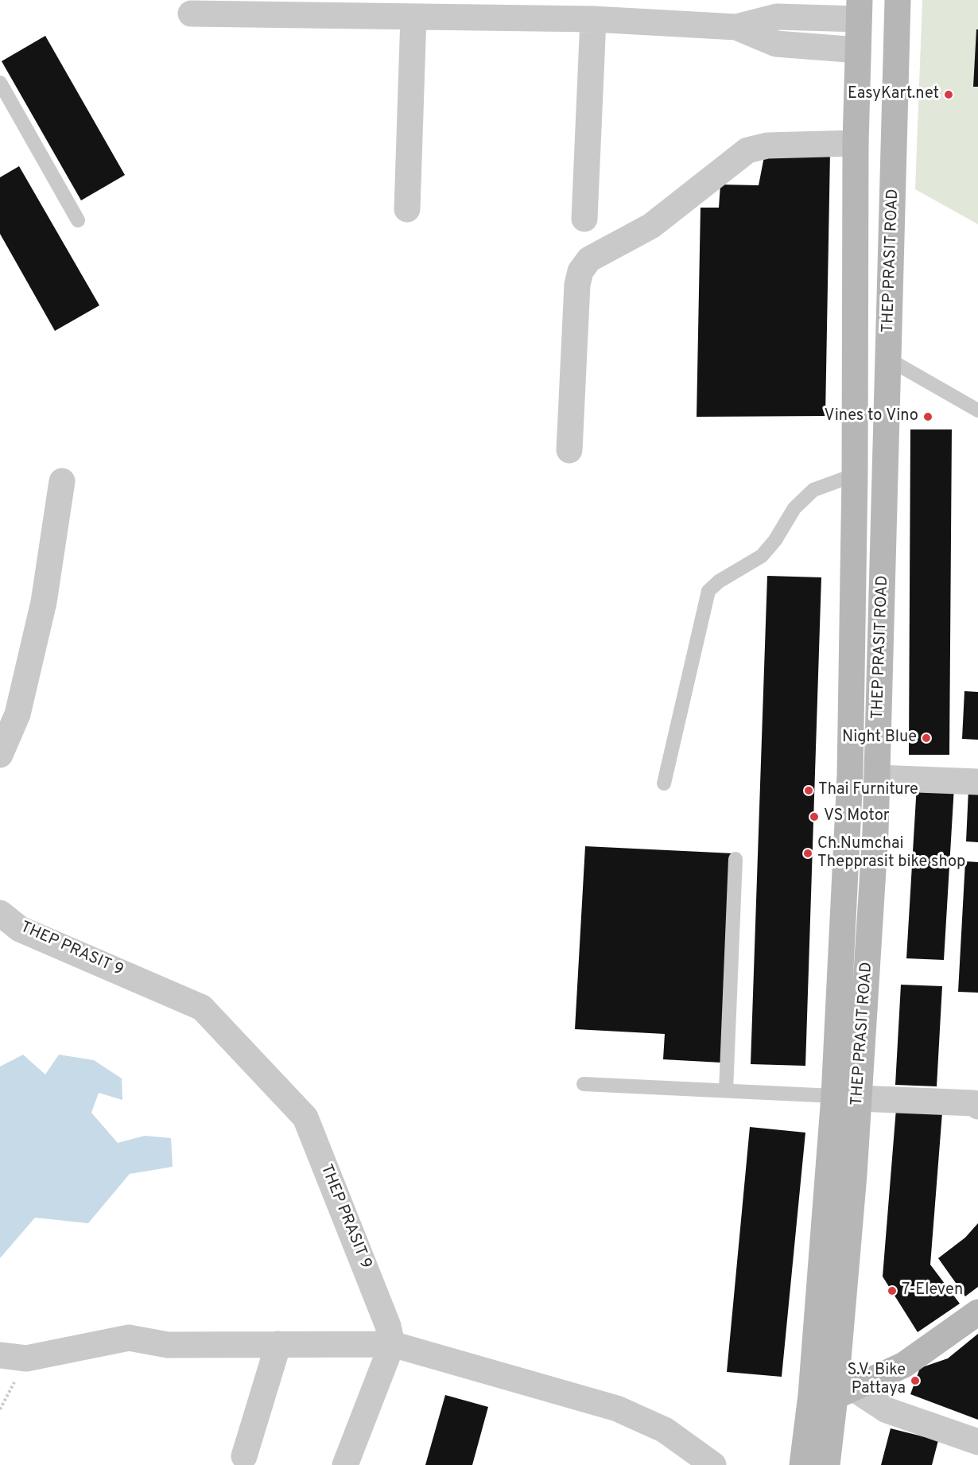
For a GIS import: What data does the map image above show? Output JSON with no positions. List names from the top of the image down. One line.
{"streets":{"main road":["THEP PRASIT ROAD"],"street":["THEP PRASIT 9"]},"places":["EasyKart.net","Vines to Vino","Night Blue","Thai Furniture","VS Motor","Ch.Numchai Thepprasit bike shop","7-Eleven","S.V. Bike Pattaya"]}
